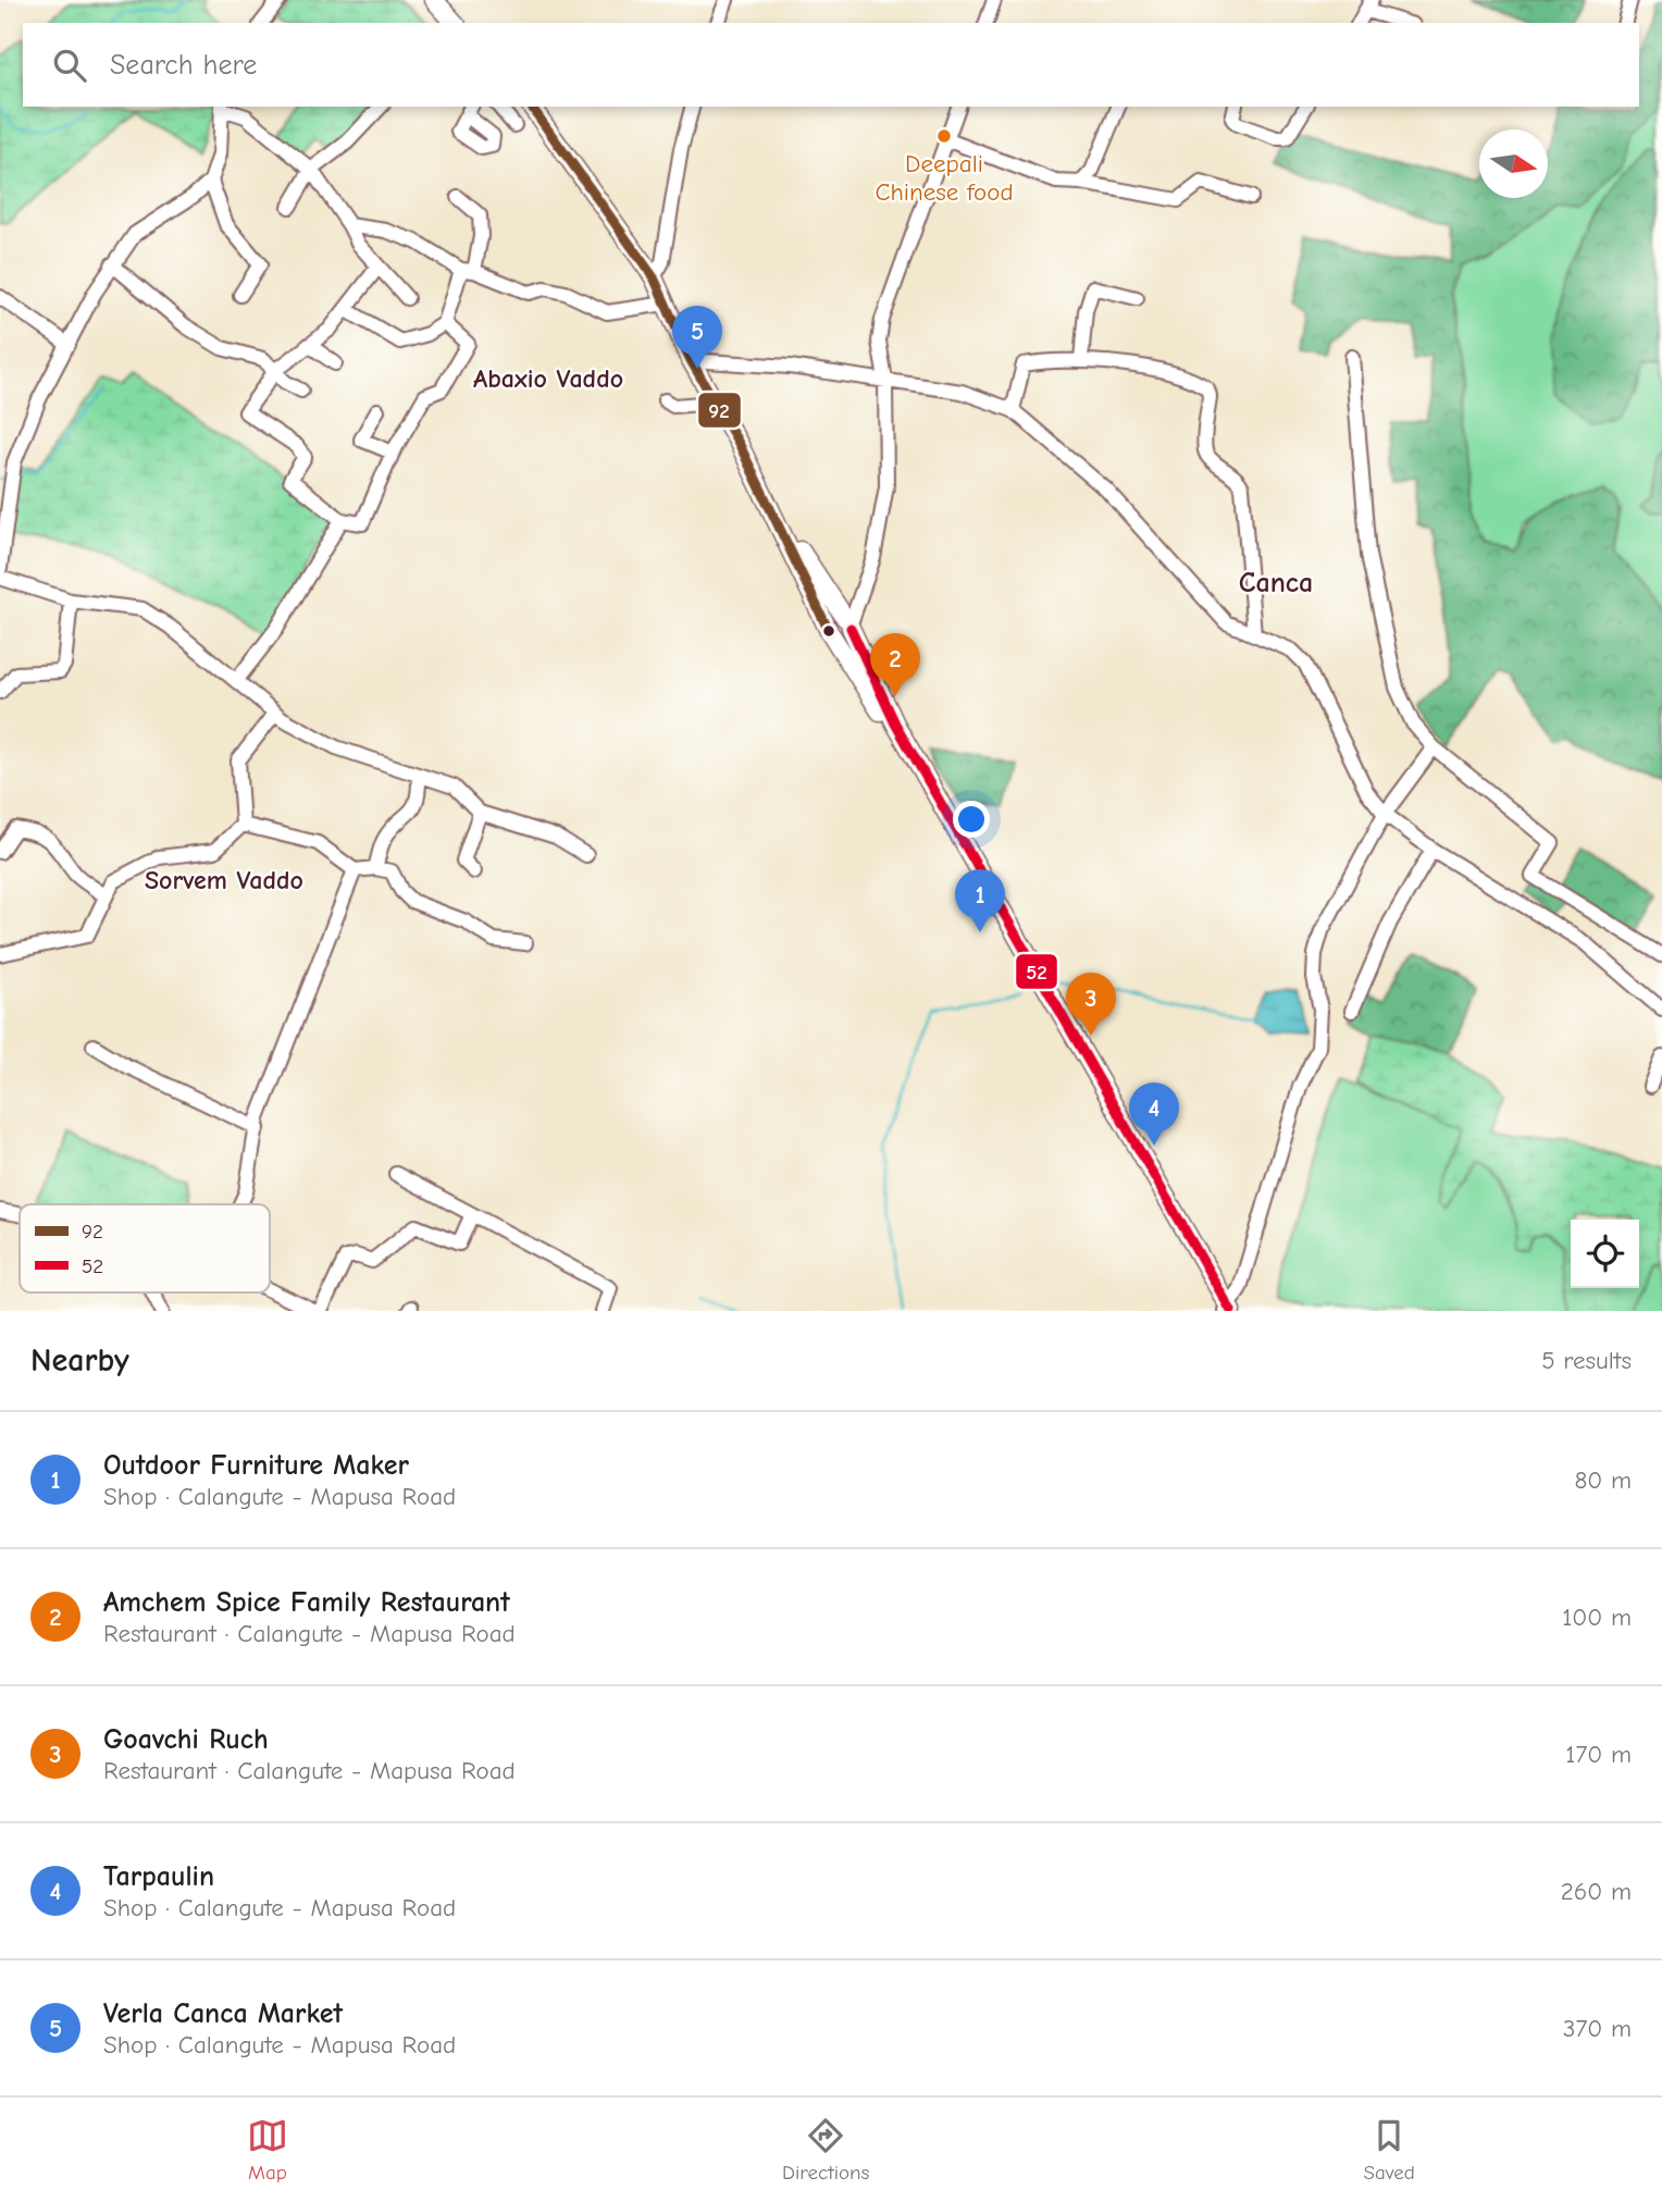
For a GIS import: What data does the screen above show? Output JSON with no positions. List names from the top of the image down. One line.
{"districts":["Abaxio Vaddo","Canca","Sorvem Vaddo"],"places":["Deepali Chinese food"],"lines":["transit line 92","transit line 52"],"legend":["92","52"],"north":"right","page":{"search":"Search here","pins":["5","2","1","3","4"],"heading":["Nearby","5 results"],"list":[{"mark":"1","name":"Outdoor Furniture Maker","note":"Shop · Calangute - Mapusa Road","value":"80 m"},{"mark":"2","name":"Amchem Spice Family Restaurant","note":"Restaurant · Calangute - Mapusa Road","value":"100 m"},{"mark":"3","name":"Goavchi Ruch","note":"Restaurant · Calangute - Mapusa Road","value":"170 m"},{"mark":"4","name":"Tarpaulin","note":"Shop · Calangute - Mapusa Road","value":"260 m"},{"mark":"5","name":"Verla Canca Market","note":"Shop · Calangute - Mapusa Road","value":"370 m"}],"nav":["Map","Directions","Saved"]}}
